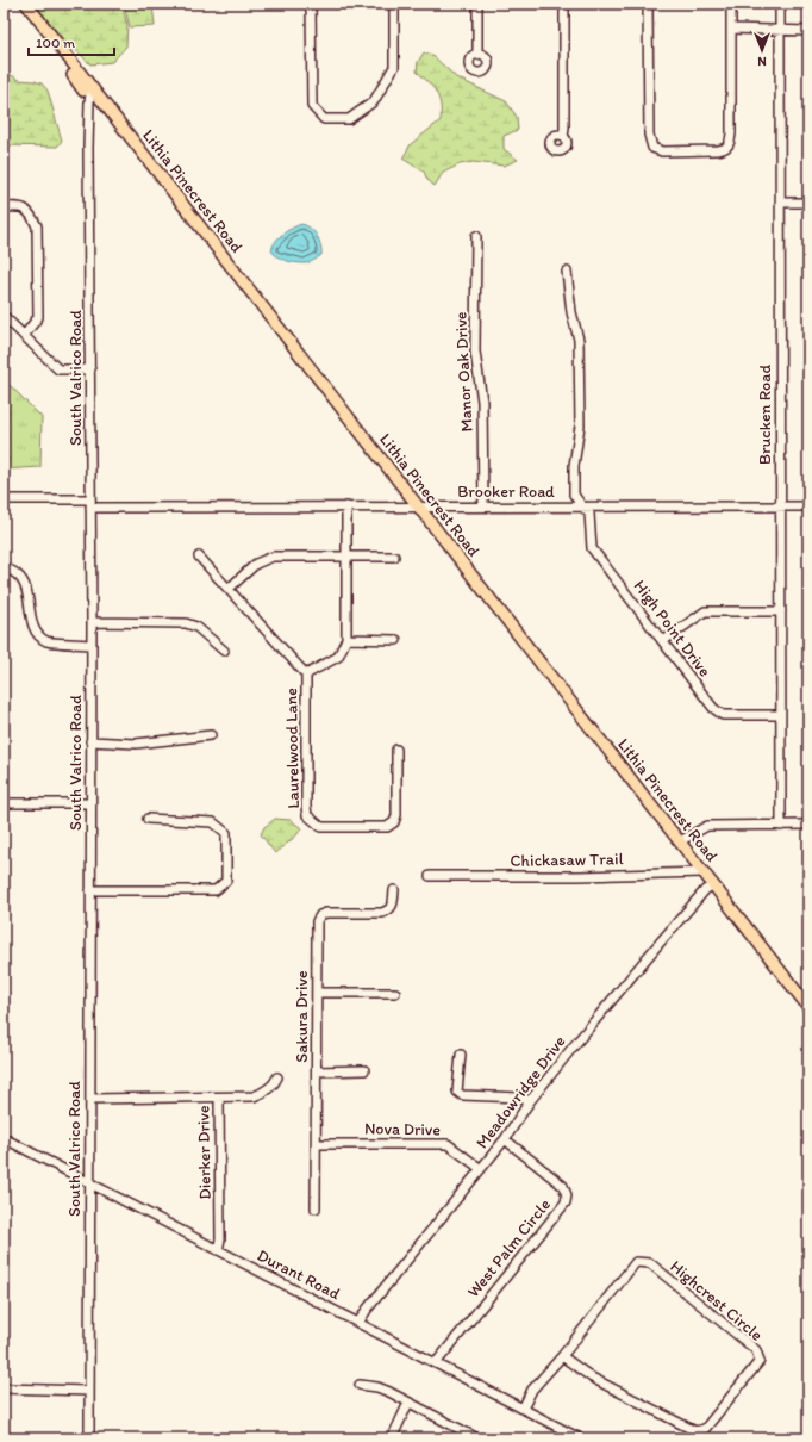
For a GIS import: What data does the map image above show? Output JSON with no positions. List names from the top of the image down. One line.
{"streets":{"main road":["Lithia Pinecrest Road"],"street":["Manor Oak Drive","South Valrico Road","Brucken Road","Brooker Road","High Point Drive","Laurelwood Lane","Chickasaw Trail","Sakura Drive","Meadowridge Drive","Nova Drive","Dierker Drive","West Palm Circle","Durant Road","Highcrest Circle"]},"crossings":[["Lithia Pinecrest Road","South Valrico Road"],["Lithia Pinecrest Road","Brooker Road"],["Lithia Pinecrest Road","Chickasaw Trail"],["Lithia Pinecrest Road","Meadowridge Drive"],["Manor Oak Drive","Brooker Road"],["South Valrico Road","Brooker Road"],["South Valrico Road","Dierker Drive"],["South Valrico Road","Durant Road"],["Brucken Road","Brooker Road"],["Brucken Road","High Point Drive"],["Brooker Road","High Point Drive"],["Sakura Drive","Nova Drive"],["Meadowridge Drive","Nova Drive"],["Meadowridge Drive","West Palm Circle"],["Meadowridge Drive","Durant Road"],["Dierker Drive","Durant Road"],["West Palm Circle","Durant Road"],["Durant Road","Highcrest Circle"]],"scale_bar":"100 m","north":"bottom"}
